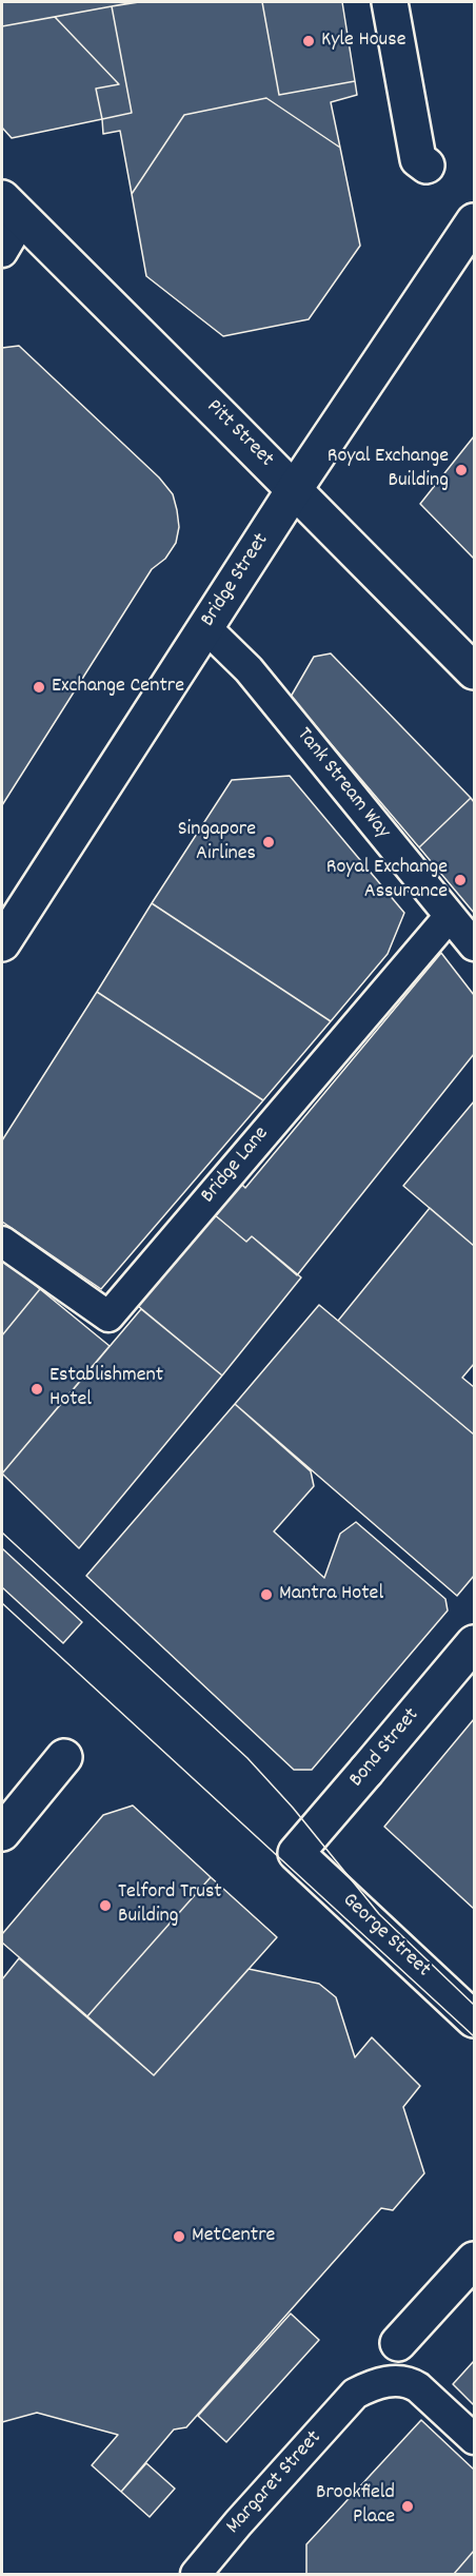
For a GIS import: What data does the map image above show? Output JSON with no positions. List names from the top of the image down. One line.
{"streets":{"street":["Pitt Street","Bridge Street","Bond Street","George Street"],"lane":["Tank Stream Way","Bridge Lane","Margaret Street"]},"crossings":[["Pitt Street","Bridge Street"],["Bridge Street","Tank Stream Way"],["Tank Stream Way","Bridge Lane"],["Bond Street","George Street"]],"places":["Kyle House","Royal Exchange Building","Exchange Centre","Singapore Airlines","Royal Exchange Assurance","Establishment Hotel","Mantra Hotel","Telford Trust Building","MetCentre","Brookfield Place"]}
